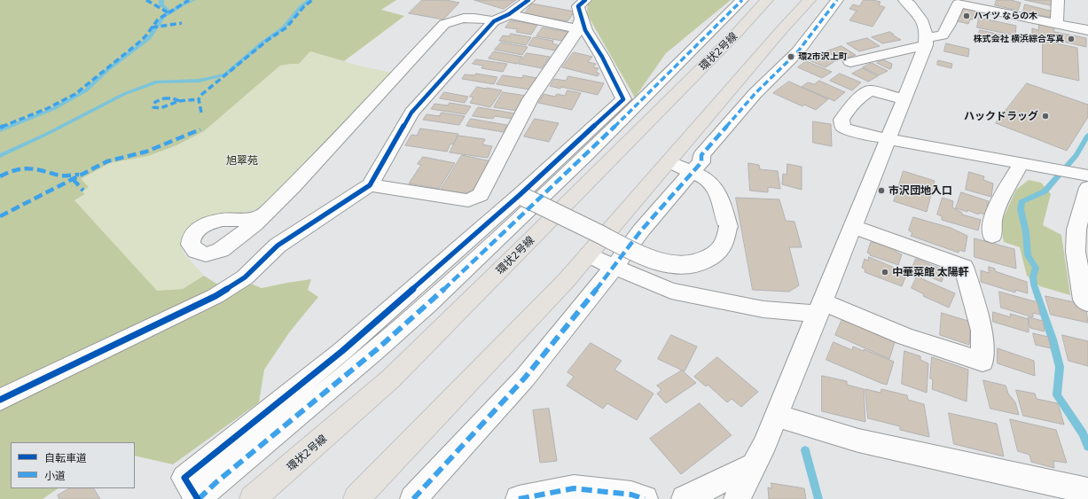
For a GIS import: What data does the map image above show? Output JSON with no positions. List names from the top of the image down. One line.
{"streets":{"main road":["環状2号線"]},"parks":["旭翠苑"],"places":["ハイツ ならの木","株式会社 横浜綜合写真","環2市沢上町","ハックドラッグ","市沢団地入口","中華菜館 太陽軒"],"legend":["自転車道","小道"]}
